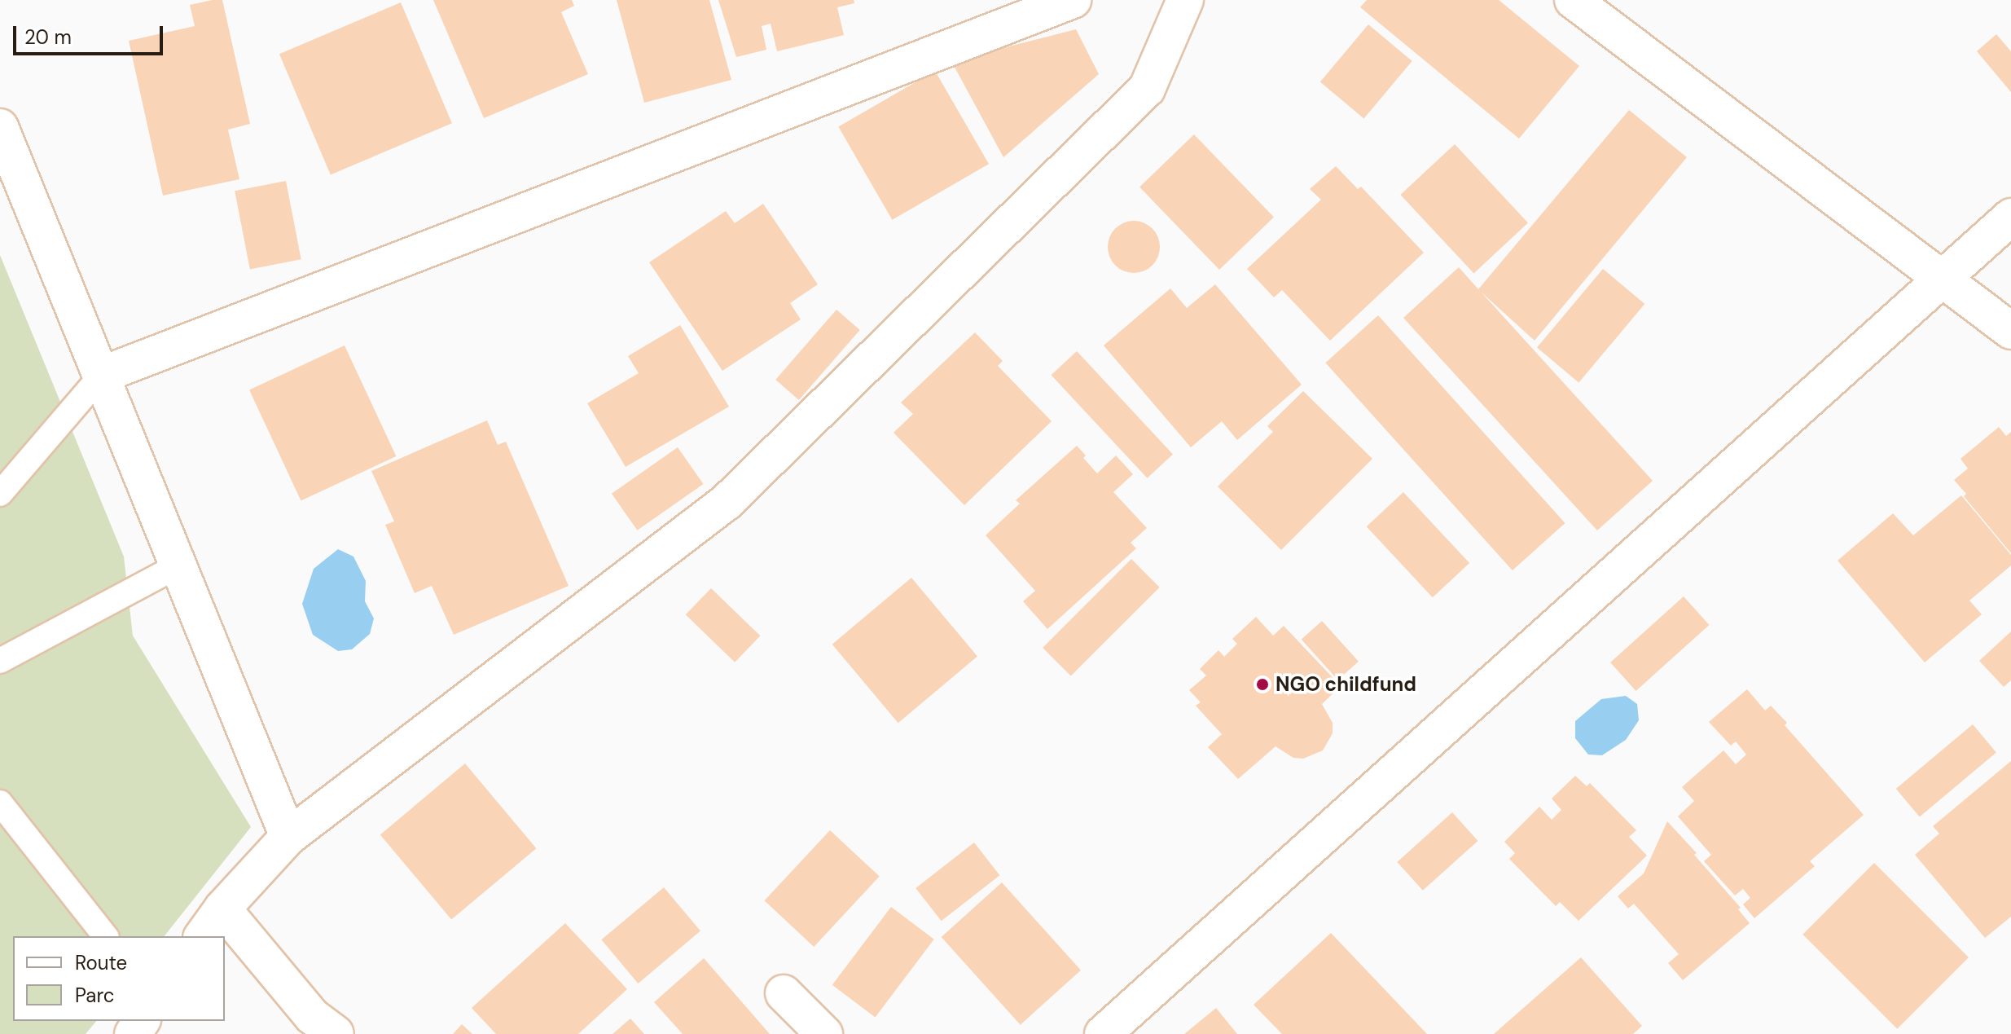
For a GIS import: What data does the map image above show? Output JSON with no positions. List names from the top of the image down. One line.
{"places":["NGO childfund"],"legend":["Route","Parc"],"scale_bar":"20 m"}
